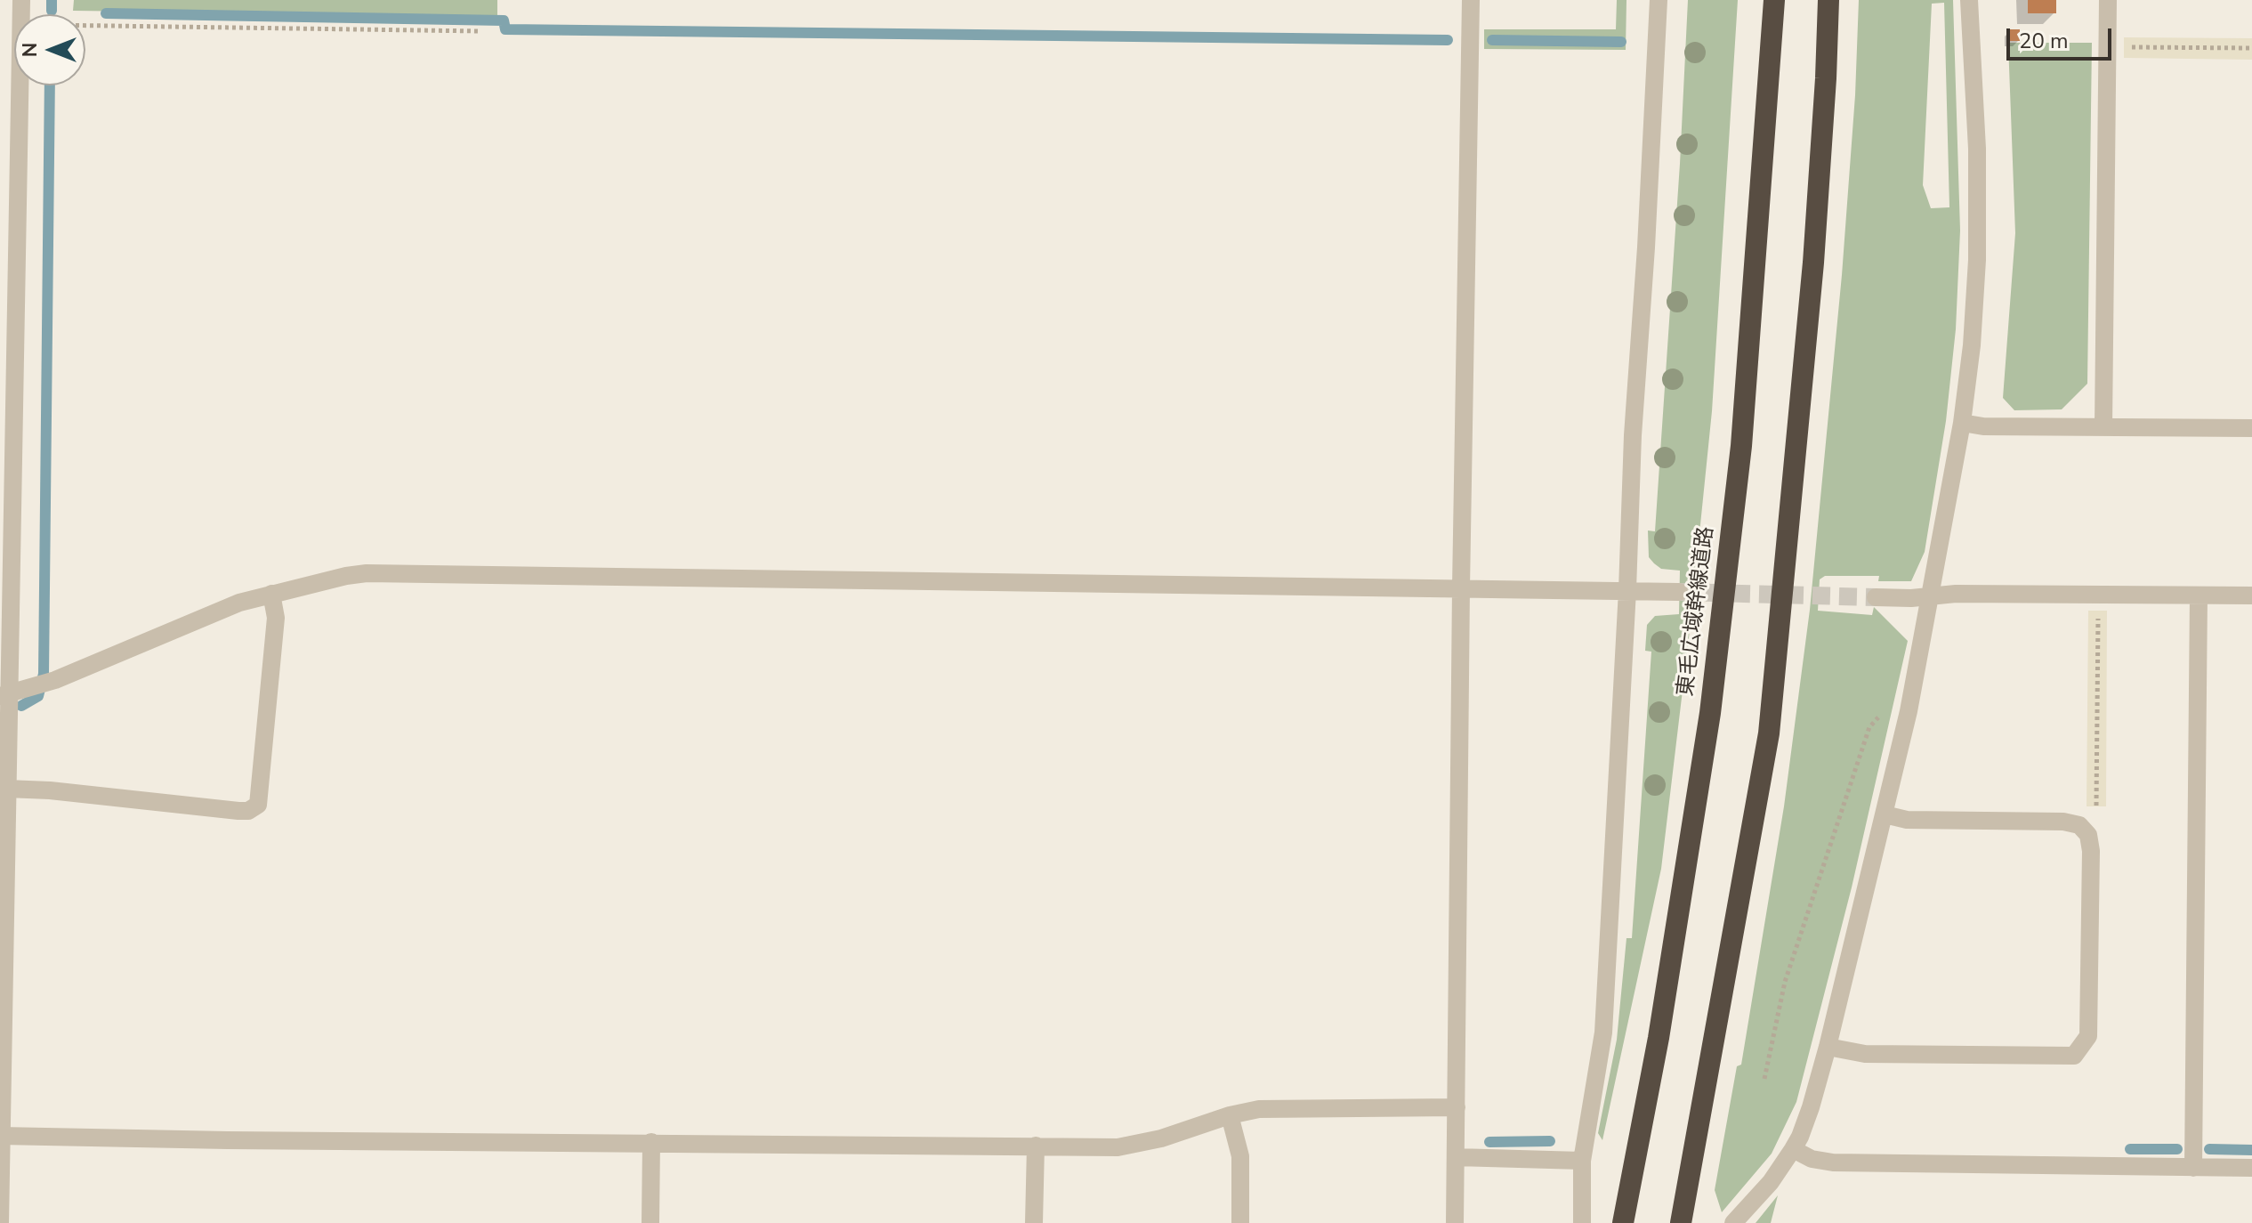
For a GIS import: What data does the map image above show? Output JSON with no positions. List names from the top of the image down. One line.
{"streets":{"highway":["東毛広域幹線道路"]},"scale_bar":"20 m","north":"left"}
